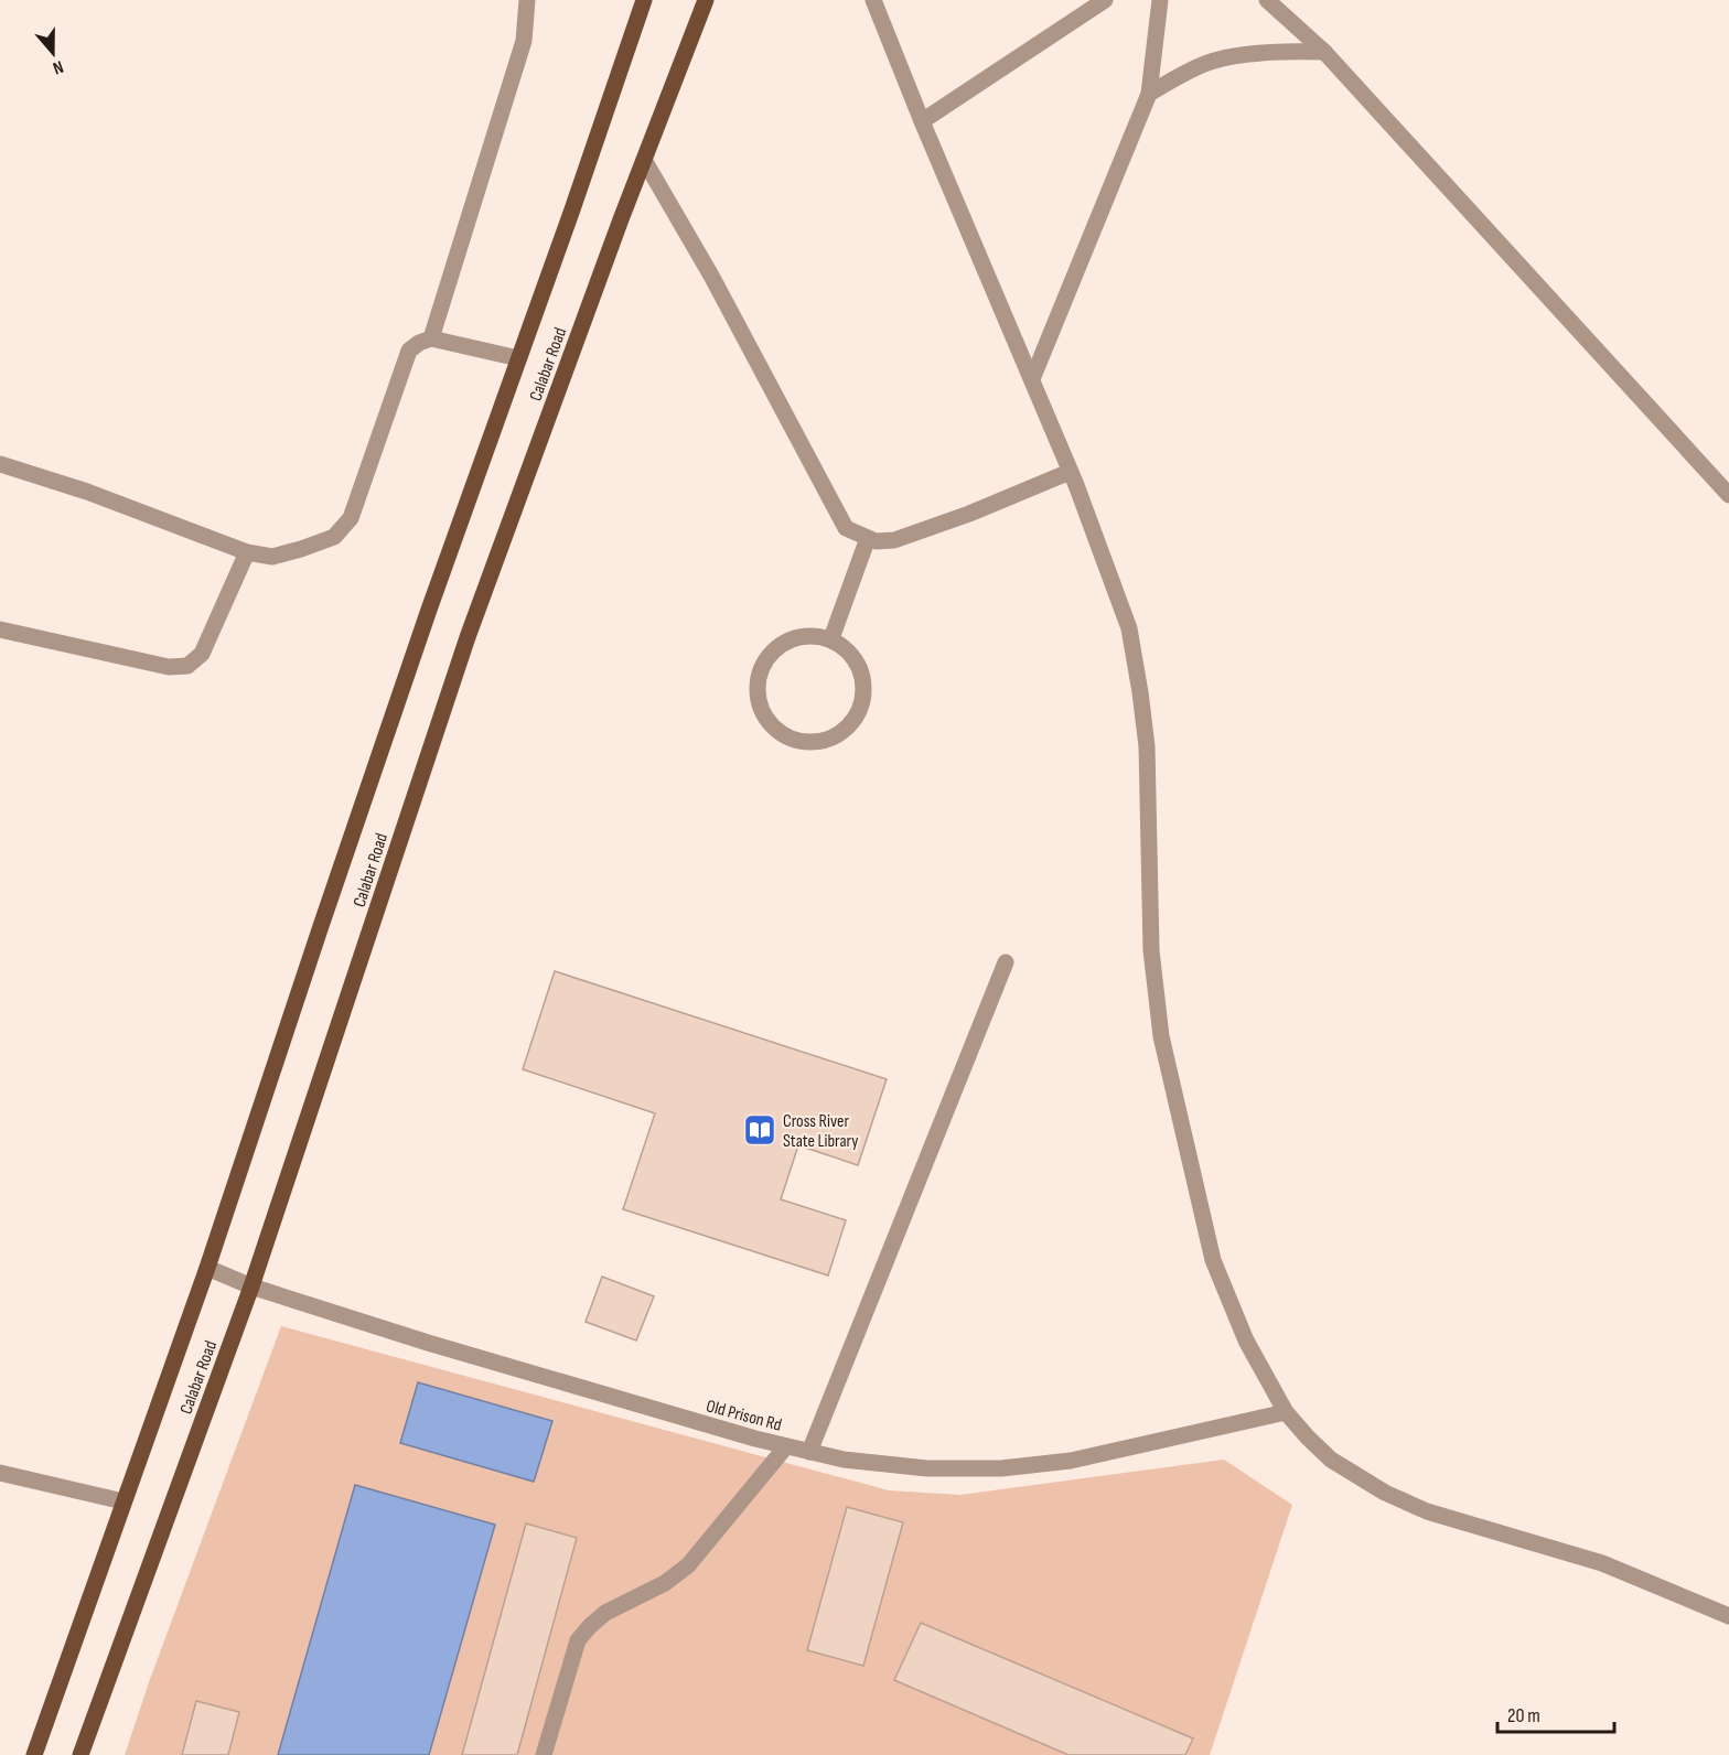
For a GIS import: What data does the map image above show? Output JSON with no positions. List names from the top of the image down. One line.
{"streets":{"main road":["Calabar Road"],"street":["Old Prison Rd"]},"crossings":[["Calabar Road","Old Prison Rd"]],"places":{"library":["Cross River State Library"]},"scale_bar":"20 m","north":"bottom"}
